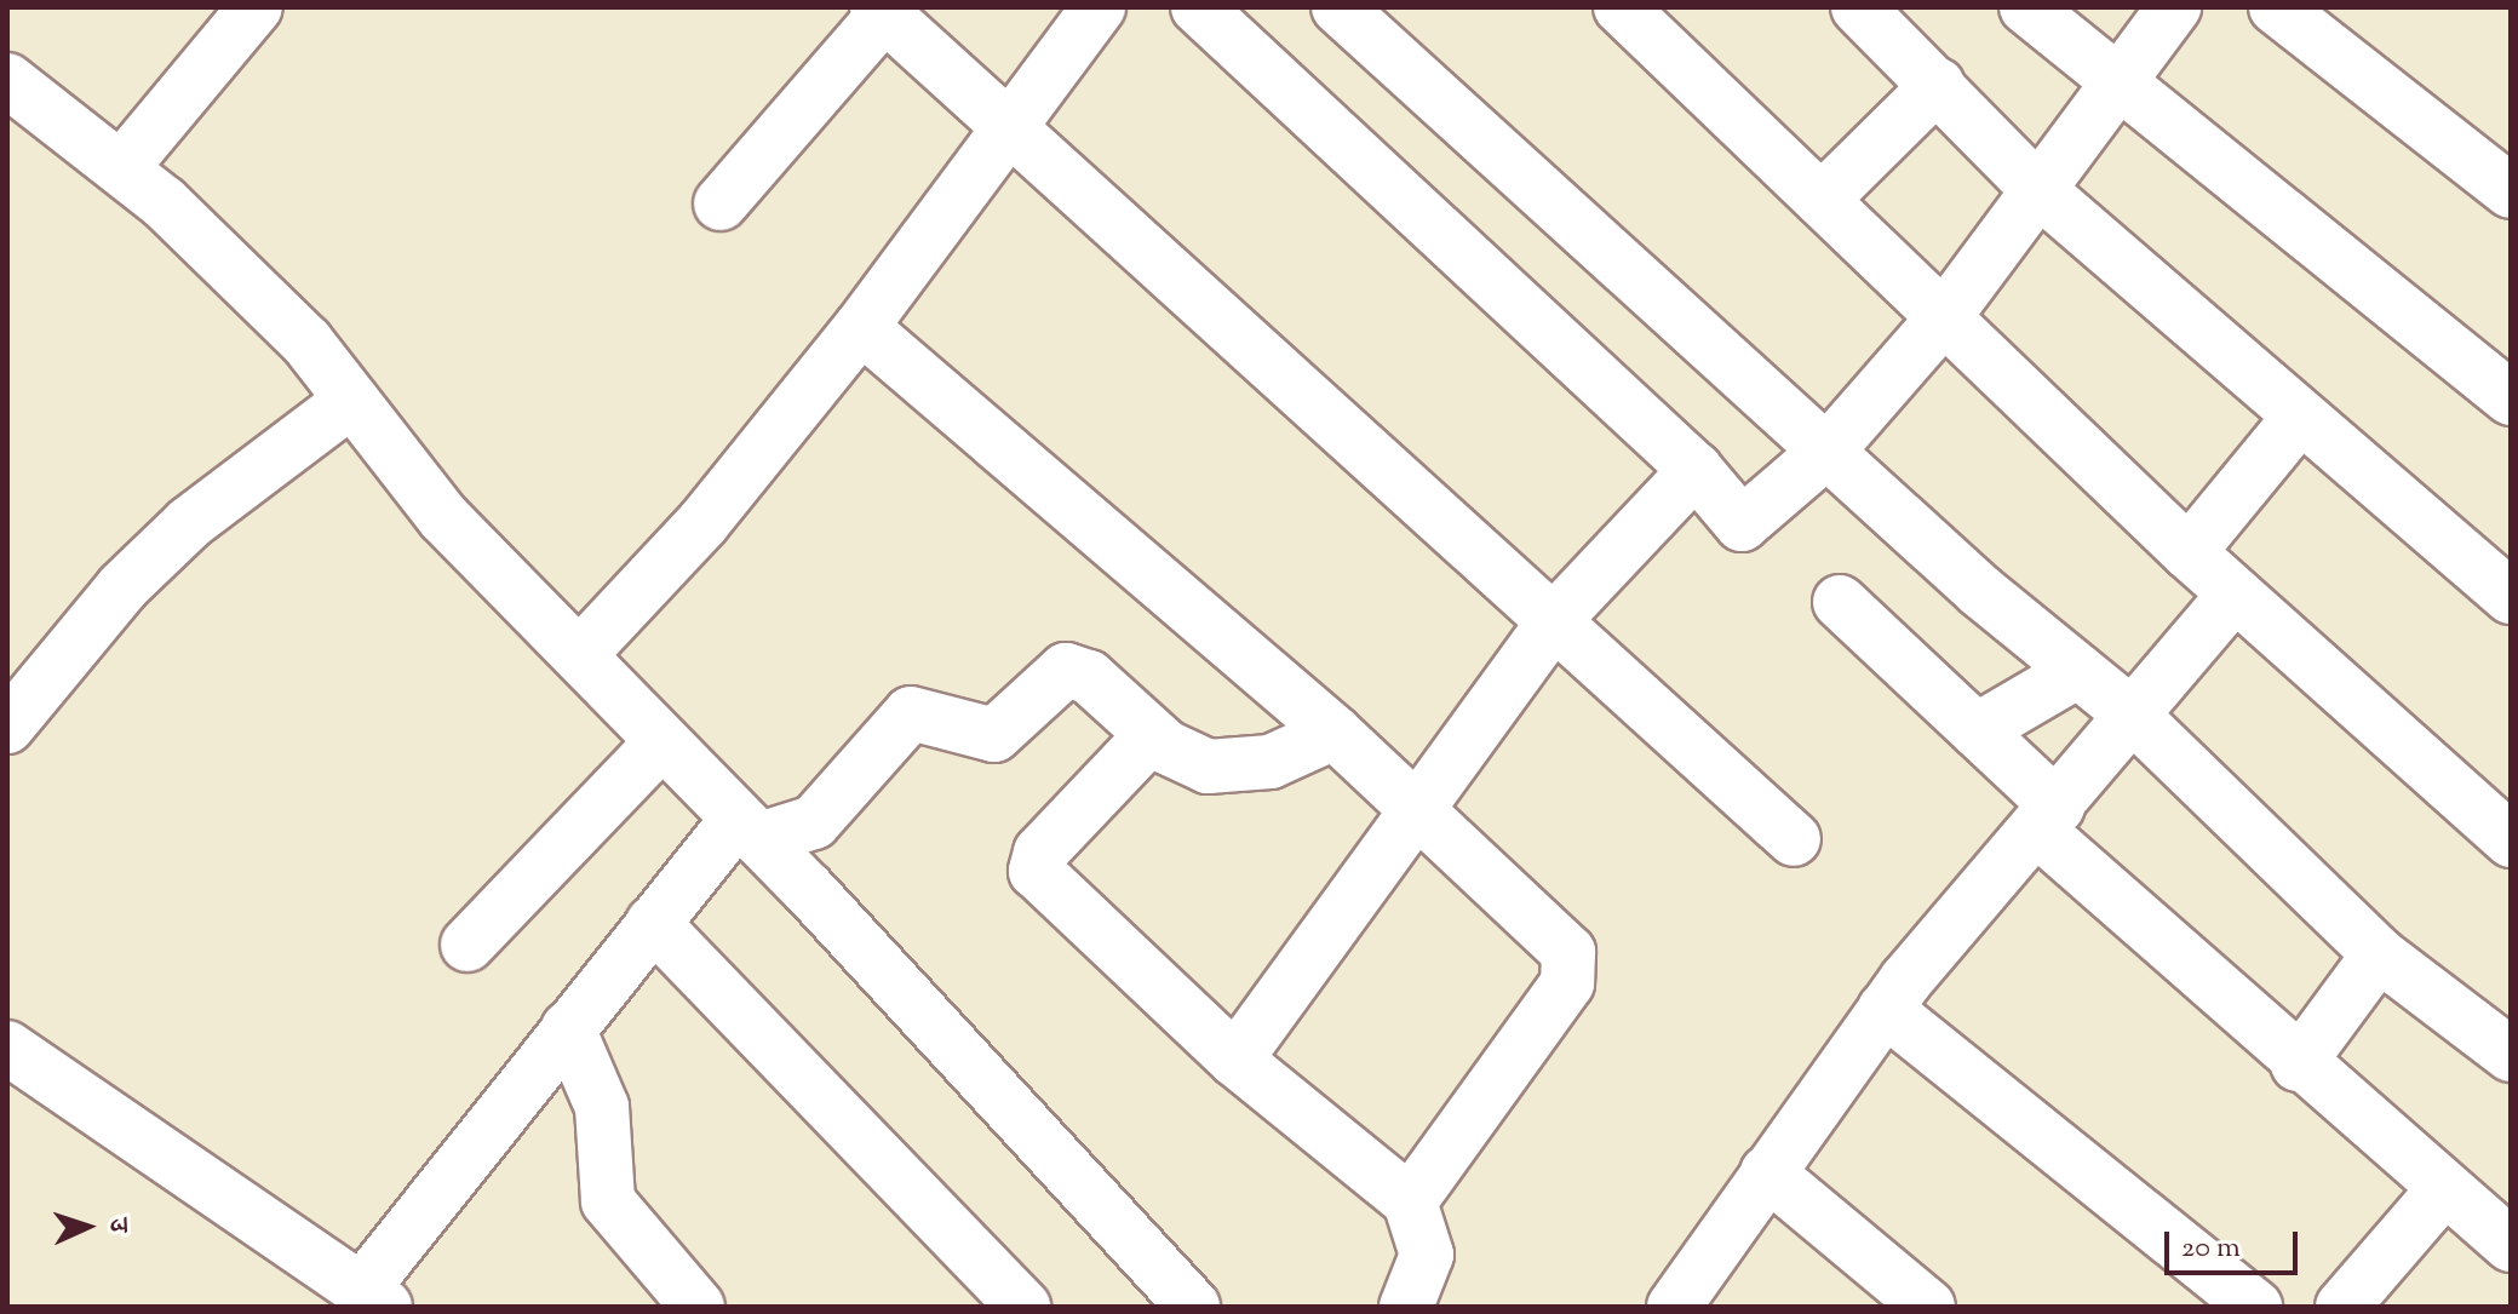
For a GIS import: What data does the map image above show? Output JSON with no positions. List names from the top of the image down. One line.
{"scale_bar":"20 m","north":"right"}
